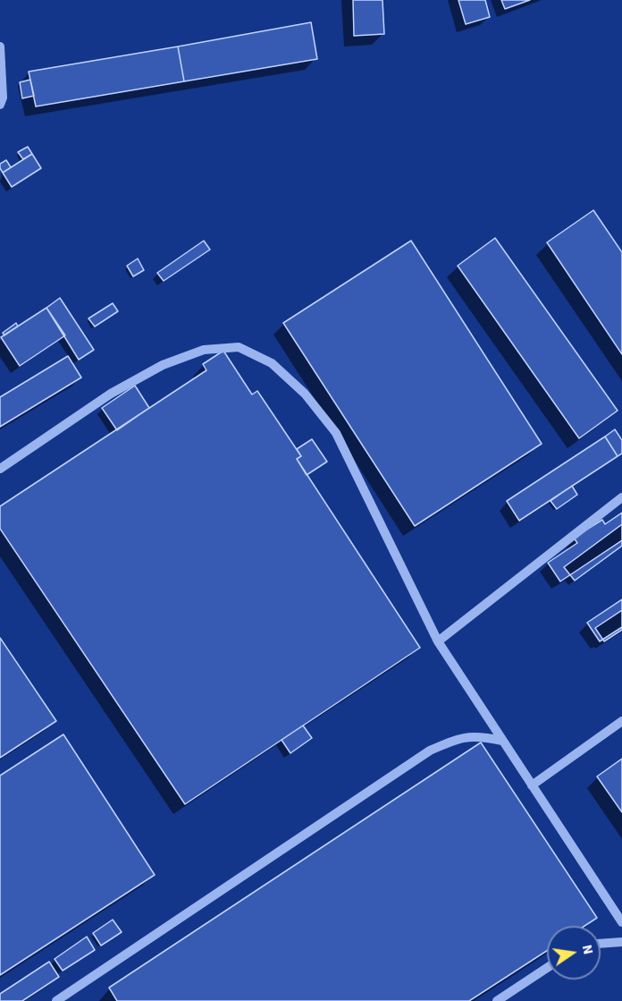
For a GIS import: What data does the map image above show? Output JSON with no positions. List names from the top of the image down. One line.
{"north":"right"}
